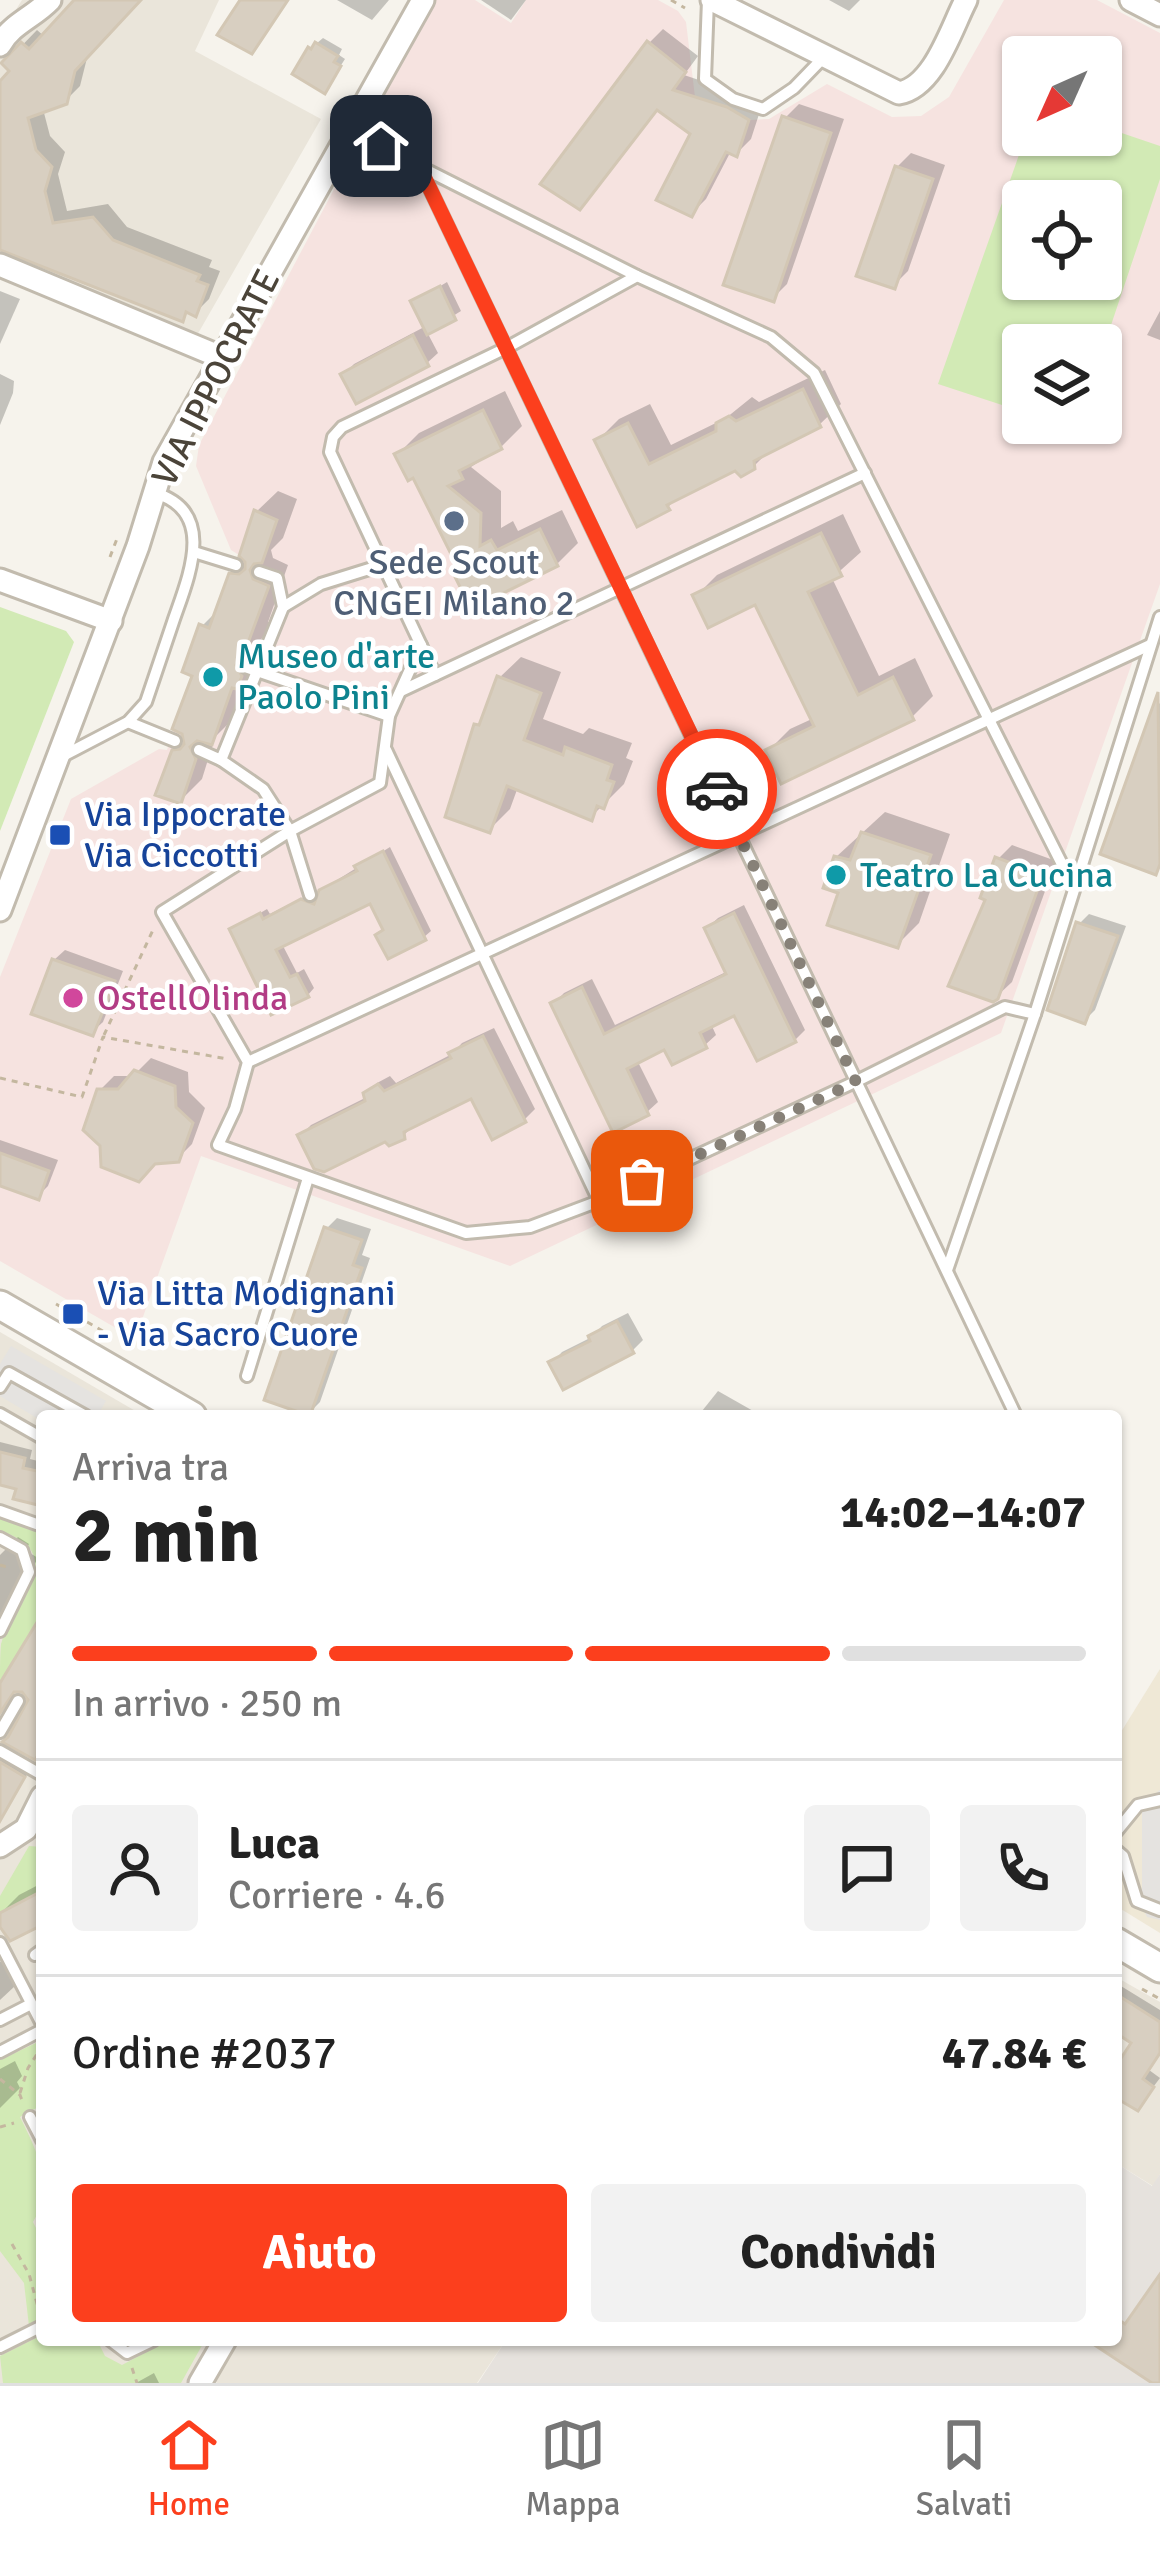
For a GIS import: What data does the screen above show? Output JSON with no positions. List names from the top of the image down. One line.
{"streets":{"street":["VIA IPPOCRATE"]},"places":{"other":["Sede Scout CNGEI Milano 2","Museo d'arte Paolo Pini","Teatro La Cucina","OstellOlinda"],"transit":["Via Ippocrate Via Ciccotti","Via Litta Modignani - Via Sacro Cuore"]},"north":"bottom left","page":{"heading":["2 min","Arriva tra","14:02–14:07"],"panel":["Luca","Corriere · 4.6","Ordine #2037","47.84 €"],"bar":"In arrivo · 250 m","buttons":["Aiuto","Condividi"],"tabs":["Home","Mappa","Salvati"]}}
